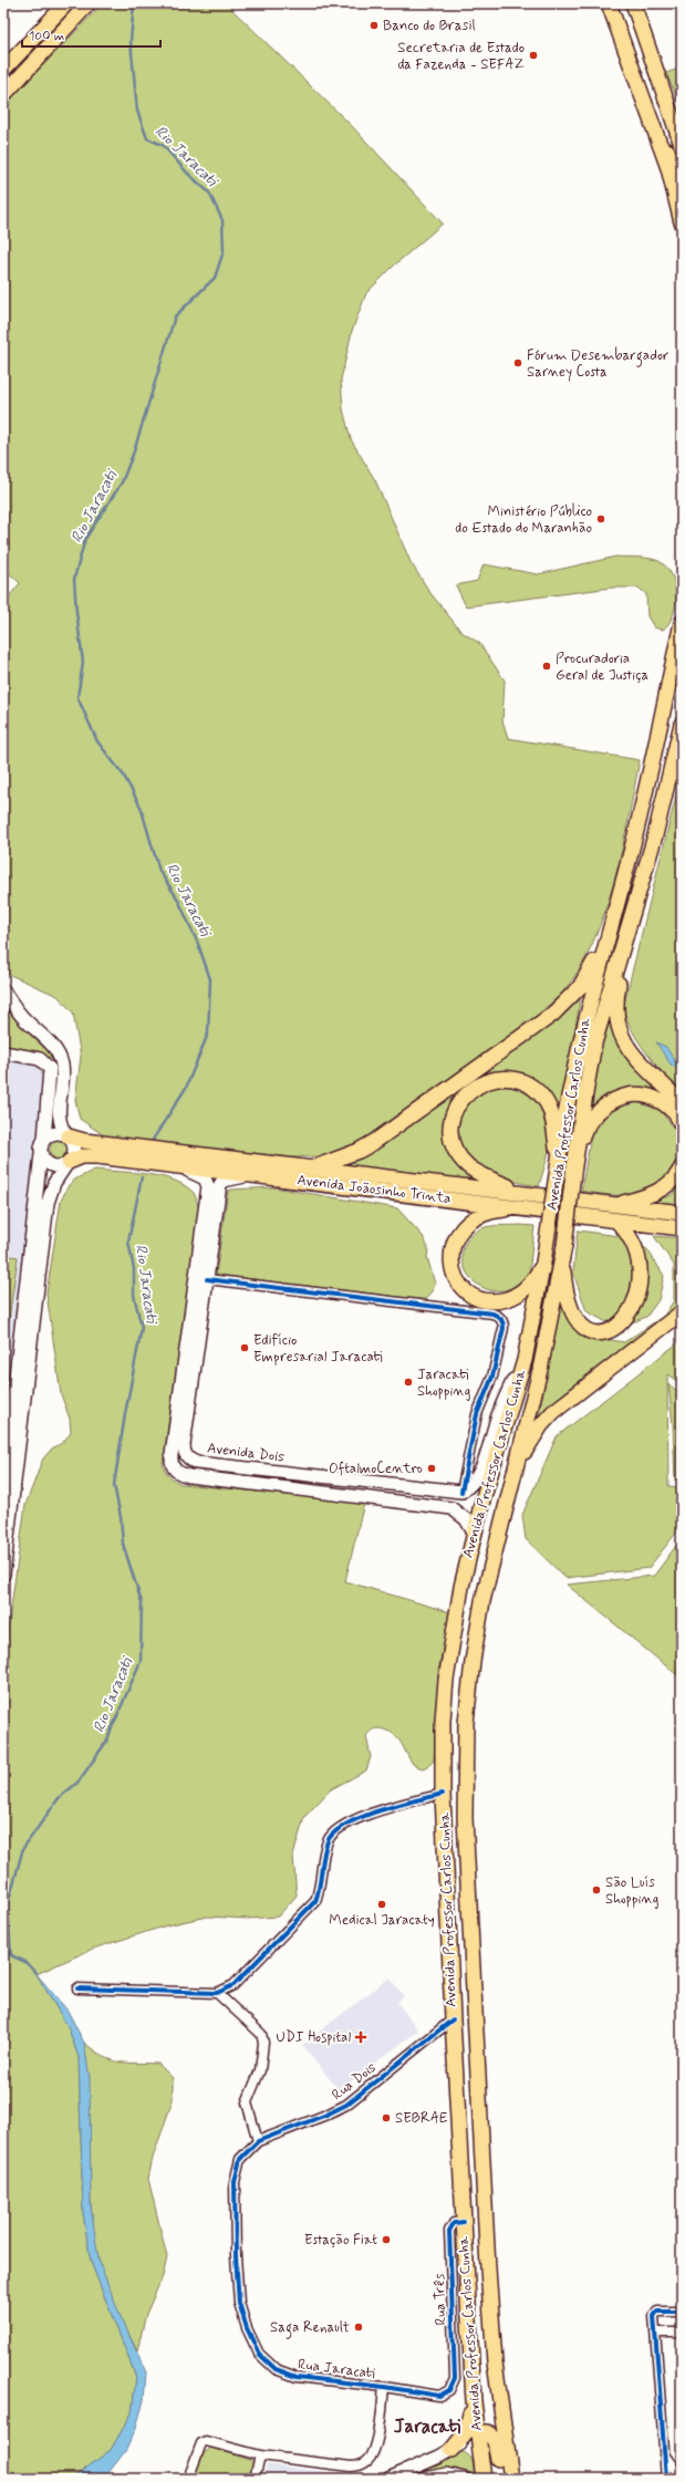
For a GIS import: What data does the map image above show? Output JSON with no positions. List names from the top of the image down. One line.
{"streets":{"main road":["Avenida Professor Carlos Cunha","Avenida Joãosinho Trinta","Avenida Dois"],"street":["Rua Dois","Rua Três","Rua Jaracati"]},"crossings":[["Avenida Professor Carlos Cunha","Avenida Dois"],["Avenida Professor Carlos Cunha","Rua Dois"],["Avenida Professor Carlos Cunha","Rua Três"],["Avenida Joãosinho Trinta","Avenida Dois"],["Rua Dois","Rua Jaracati"],["Rua Três","Rua Jaracati"]],"districts":["Jaracati"],"water":["Rio Jaracati"],"places":{"other":["Banco do Brasil","Secretaria de Estado da Fazenda - SEFAZ","Fórum Desembargador Sarney Costa","Ministério Público do Estado do Maranhão","Procuradoria Geral de Justiça","Edifício Empresarial Jaracati","Jaracati Shopping","OftalmoCentro","São Luís Shopping","Medical Jaracaty","SEBRAE","Estação Fiat","Saga Renault"],"health":["UDI Hospital"]},"scale_bar":"100 m"}
